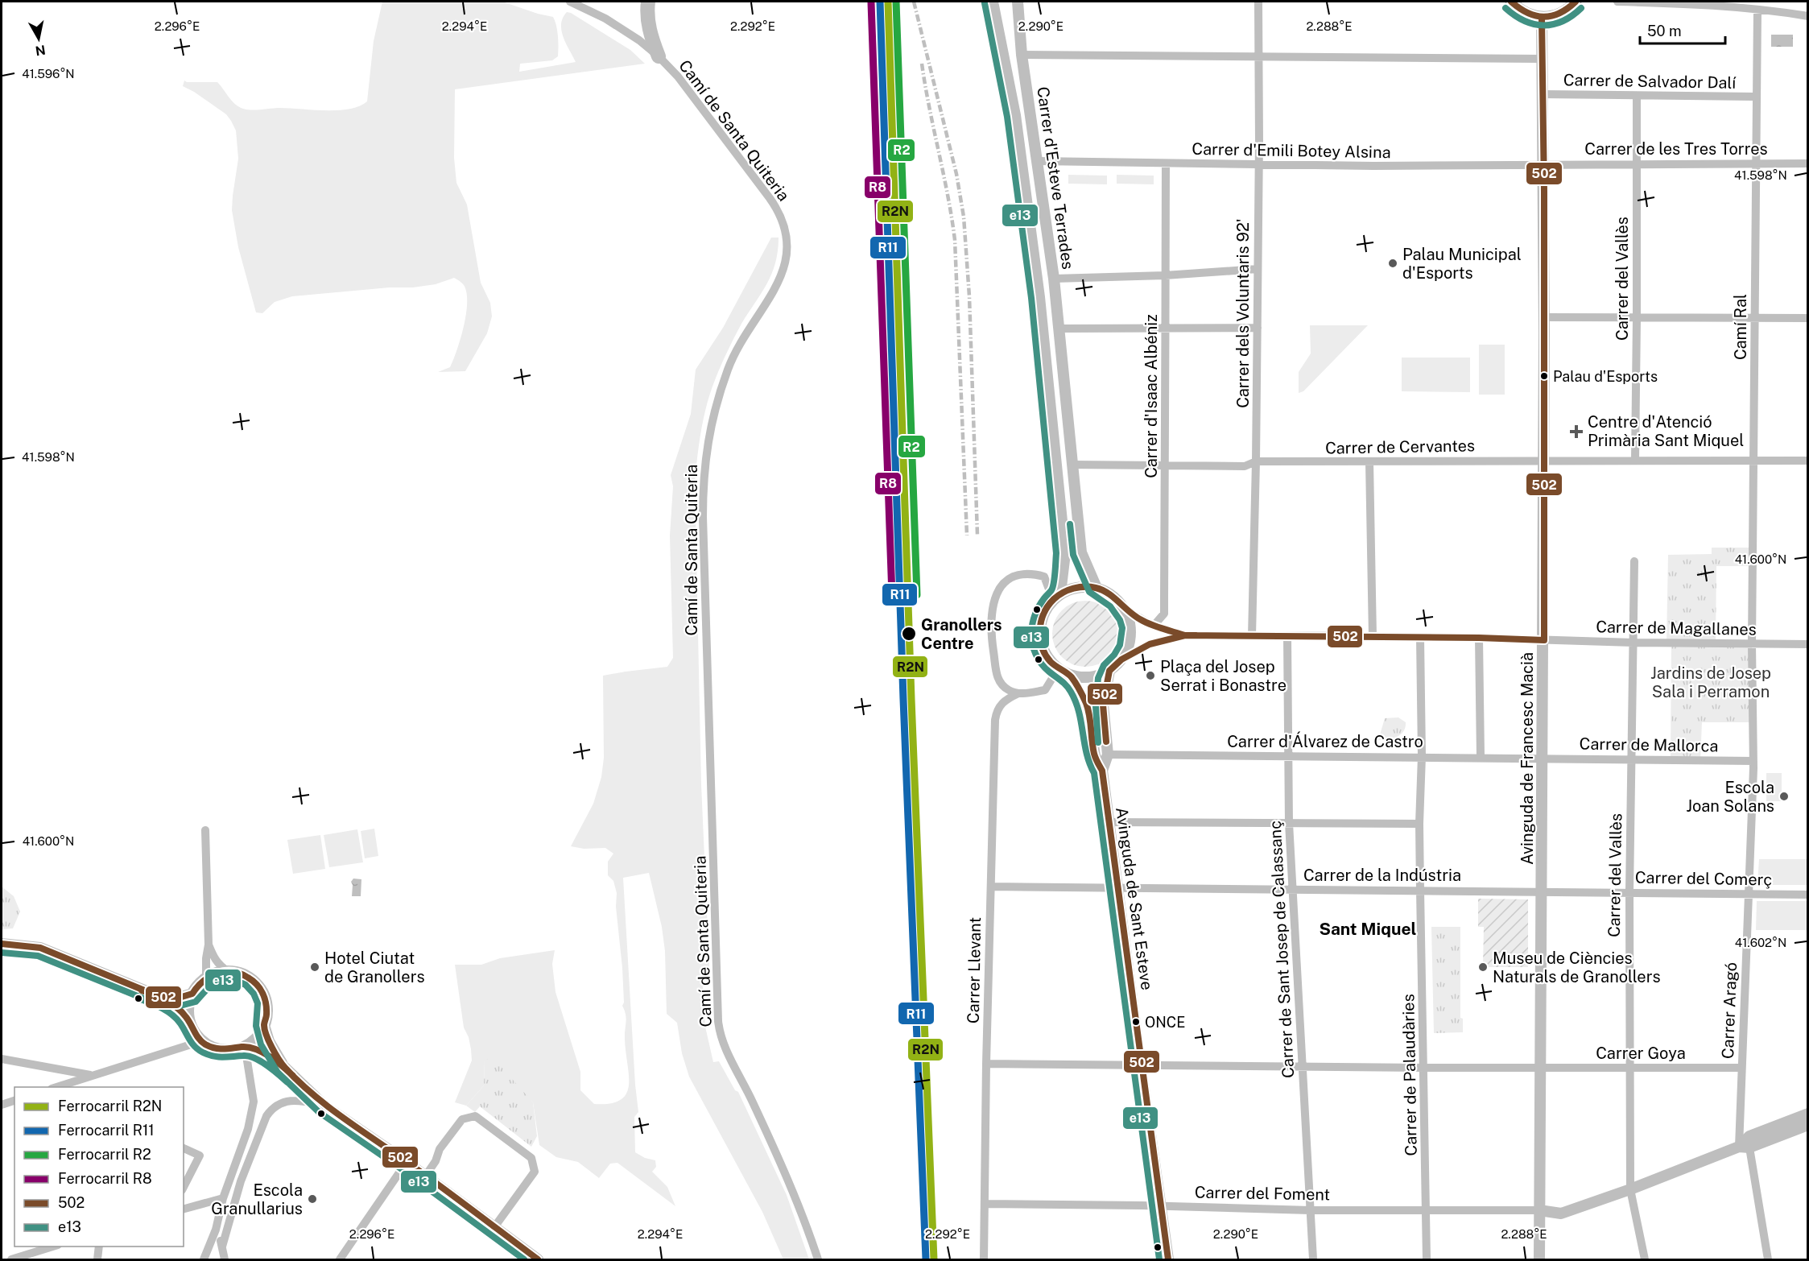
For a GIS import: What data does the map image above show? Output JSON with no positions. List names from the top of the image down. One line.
{"streets":{"street":["Carrer de Salvador Dalí","Camí de Santa Quiteria","Carrer de les Tres Torres","Carrer d'Emili Botey Alsina","Carrer d'Esteve Terrades","Carrer del Vallès","Carrer dels Voluntaris 92'","Camí Ral","Carrer d'Isaac Albéniz","Carrer de Cervantes","Carrer de Magallanes","Carrer d'Álvarez de Castro","Carrer de Mallorca","Avinguda de Francesc Macià","Carrer de la Indústria","Carrer del Comerç","Avinguda de Sant Esteve","Carrer de Sant Josep de Calassanç","Carrer Llevant","Carrer Aragó","Carrer Goya","Carrer de Palaudàries","Carrer del Foment"]},"crossings":[["Carrer de Salvador Dalí","Carrer del Vallès"],["Carrer de Salvador Dalí","Camí Ral"],["Carrer de Salvador Dalí","Avinguda de Francesc Macià"],["Carrer de les Tres Torres","Carrer d'Emili Botey Alsina"],["Carrer de les Tres Torres","Carrer del Vallès"],["Carrer de les Tres Torres","Camí Ral"],["Carrer de les Tres Torres","Avinguda de Francesc Macià"],["Carrer d'Emili Botey Alsina","Carrer d'Esteve Terrades"],["Carrer d'Emili Botey Alsina","Carrer dels Voluntaris 92'"],["Carrer d'Emili Botey Alsina","Carrer d'Isaac Albéniz"],["Carrer d'Emili Botey Alsina","Avinguda de Francesc Macià"],["Carrer d'Esteve Terrades","Carrer de Cervantes"],["Carrer d'Esteve Terrades","Avinguda de Sant Esteve"],["Carrer d'Esteve Terrades","Carrer Llevant"],["Carrer del Vallès","Carrer de Cervantes"],["Carrer del Vallès","Carrer de Magallanes"],["Carrer del Vallès","Carrer de Mallorca"],["Carrer del Vallès","Carrer del Comerç"],["Carrer del Vallès","Carrer Goya"],["Carrer dels Voluntaris 92'","Carrer de Cervantes"],["Carrer dels Voluntaris 92'","Carrer de Magallanes"],["Camí Ral","Carrer de Cervantes"],["Camí Ral","Carrer de Magallanes"],["Camí Ral","Carrer Aragó"],["Carrer d'Isaac Albéniz","Carrer de Cervantes"],["Carrer de Cervantes","Avinguda de Francesc Macià"],["Carrer de Magallanes","Avinguda de Francesc Macià"],["Carrer de Magallanes","Carrer de Sant Josep de Calassanç"],["Carrer de Magallanes","Carrer Aragó"],["Carrer de Magallanes","Carrer de Palaudàries"],["Carrer d'Álvarez de Castro","Carrer de Mallorca"],["Carrer d'Álvarez de Castro","Avinguda de Francesc Macià"],["Carrer d'Álvarez de Castro","Avinguda de Sant Esteve"],["Carrer d'Álvarez de Castro","Carrer de Sant Josep de Calassanç"],["Carrer d'Álvarez de Castro","Carrer de Palaudàries"],["Carrer de Mallorca","Avinguda de Francesc Macià"],["Carrer de Mallorca","Carrer Aragó"],["Avinguda de Francesc Macià","Carrer de la Indústria"],["Avinguda de Francesc Macià","Carrer del Comerç"],["Avinguda de Francesc Macià","Carrer Goya"],["Avinguda de Francesc Macià","Carrer del Foment"],["Carrer de la Indústria","Carrer del Comerç"],["Carrer de la Indústria","Avinguda de Sant Esteve"],["Carrer de la Indústria","Carrer de Sant Josep de Calassanç"],["Carrer de la Indústria","Carrer Llevant"],["Carrer de la Indústria","Carrer de Palaudàries"],["Carrer del Comerç","Carrer Aragó"],["Avinguda de Sant Esteve","Carrer Llevant"],["Avinguda de Sant Esteve","Carrer Goya"],["Avinguda de Sant Esteve","Carrer del Foment"],["Carrer de Sant Josep de Calassanç","Carrer Goya"],["Carrer de Sant Josep de Calassanç","Carrer del Foment"],["Carrer Llevant","Carrer Goya"],["Carrer Llevant","Carrer del Foment"],["Carrer Aragó","Carrer Goya"],["Carrer Goya","Carrer de Palaudàries"],["Carrer de Palaudàries","Carrer del Foment"]],"districts":["Sant Miquel"],"parks":["Jardins de Josep Sala i Perramon"],"places":{"other":["Palau Municipal d'Esports","Palau d'Esports","Granollers Centre","Plaça del Josep Serrat i Bonastre","Escola Joan Solans","Hotel Ciutat de Granollers","Museu de Ciències Naturals de Granollers","ONCE","Escola Granullarius"],"health":["Centre d'Atenció Primària Sant Miquel"]},"lines":["rail line R2N","rail line R11","rail line R2","transit line 502","rail line R8","transit line e13"],"legend":["Ferrocarril R2N","Ferrocarril R11","Ferrocarril R2","Ferrocarril R8","502","e13"],"scale_bar":"50 m","north":"bottom","coordinates":["2.296°E","2.294°E","2.292°E","2.290°E","2.288°E","41.596°N","41.598°N","41.600°N","41.602°N"]}
